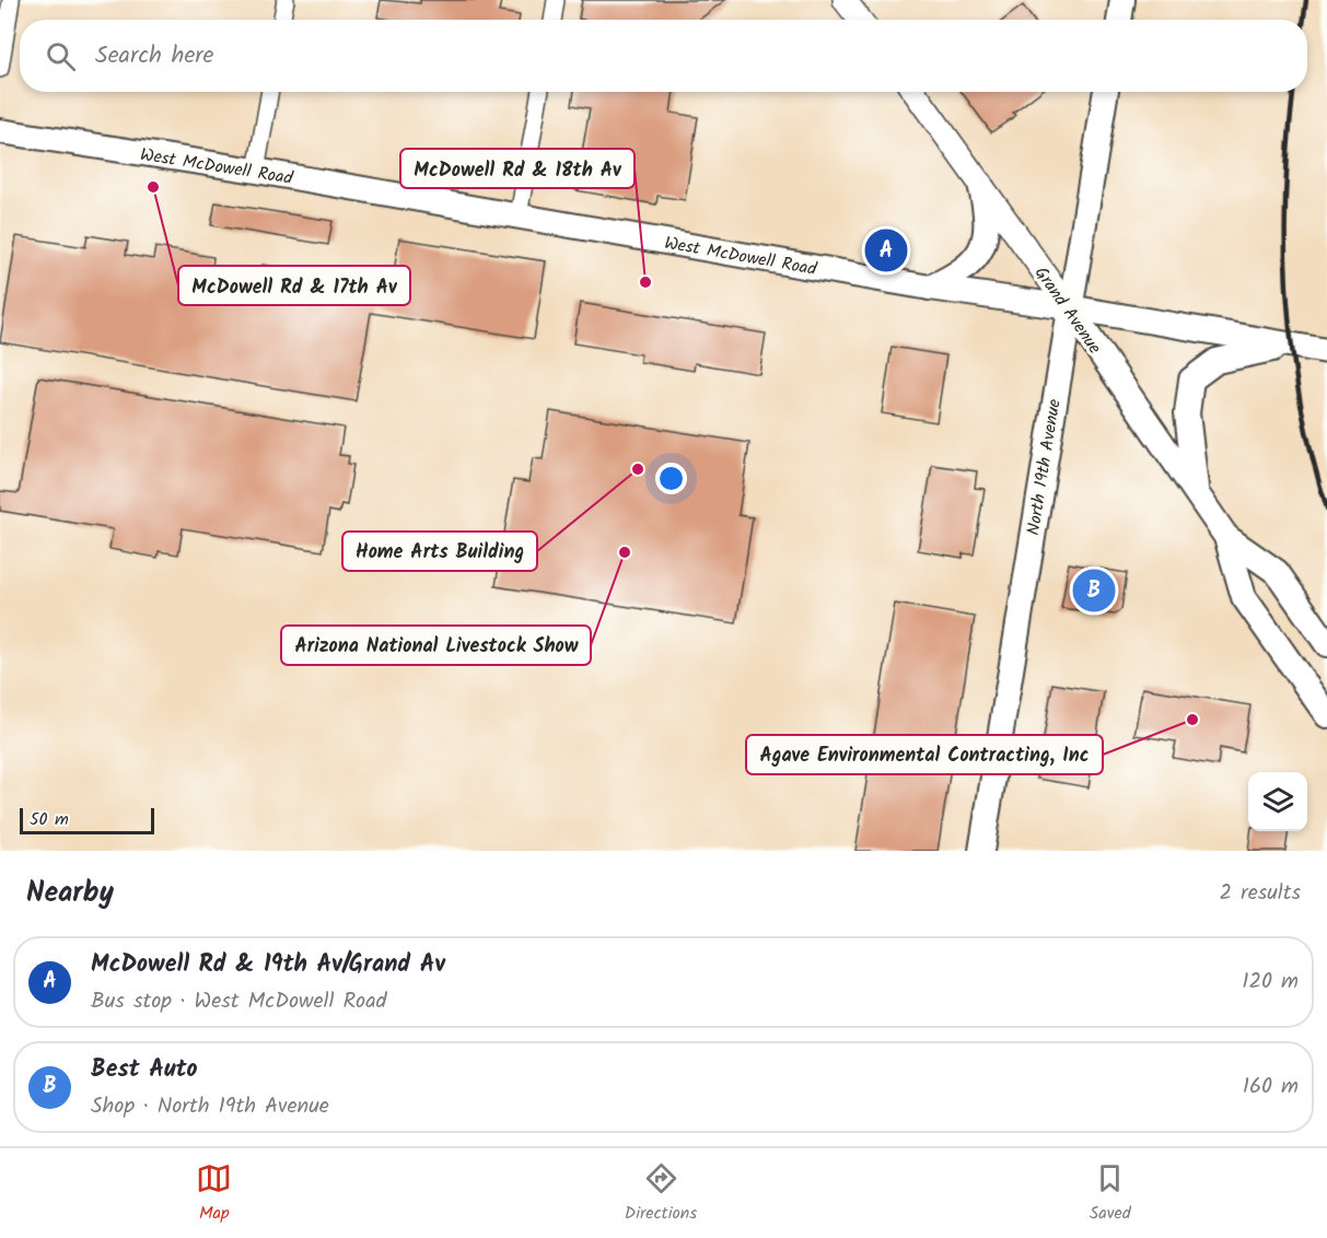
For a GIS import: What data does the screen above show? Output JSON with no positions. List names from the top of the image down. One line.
{"streets":{"main road":["West McDowell Road","Grand Avenue","North 19th Avenue"]},"crossings":[["West McDowell Road","Grand Avenue"],["West McDowell Road","North 19th Avenue"],["Grand Avenue","North 19th Avenue"]],"places":["McDowell Rd & 17th Av","McDowell Rd & 18th Av","Home Arts Building","Arizona National Livestock Show","Agave Environmental Contracting, Inc"],"scale_bar":"50 m","page":{"search":"Search here","pins":["A","B"],"scale":"50 m","heading":["Nearby","2 results"],"list":[{"mark":"A","name":"McDowell Rd & 19th Av/Grand Av","note":"Bus stop · West McDowell Road","value":"120 m"},{"mark":"B","name":"Best Auto","note":"Shop · North 19th Avenue","value":"160 m"}],"nav":["Map","Directions","Saved"]}}
